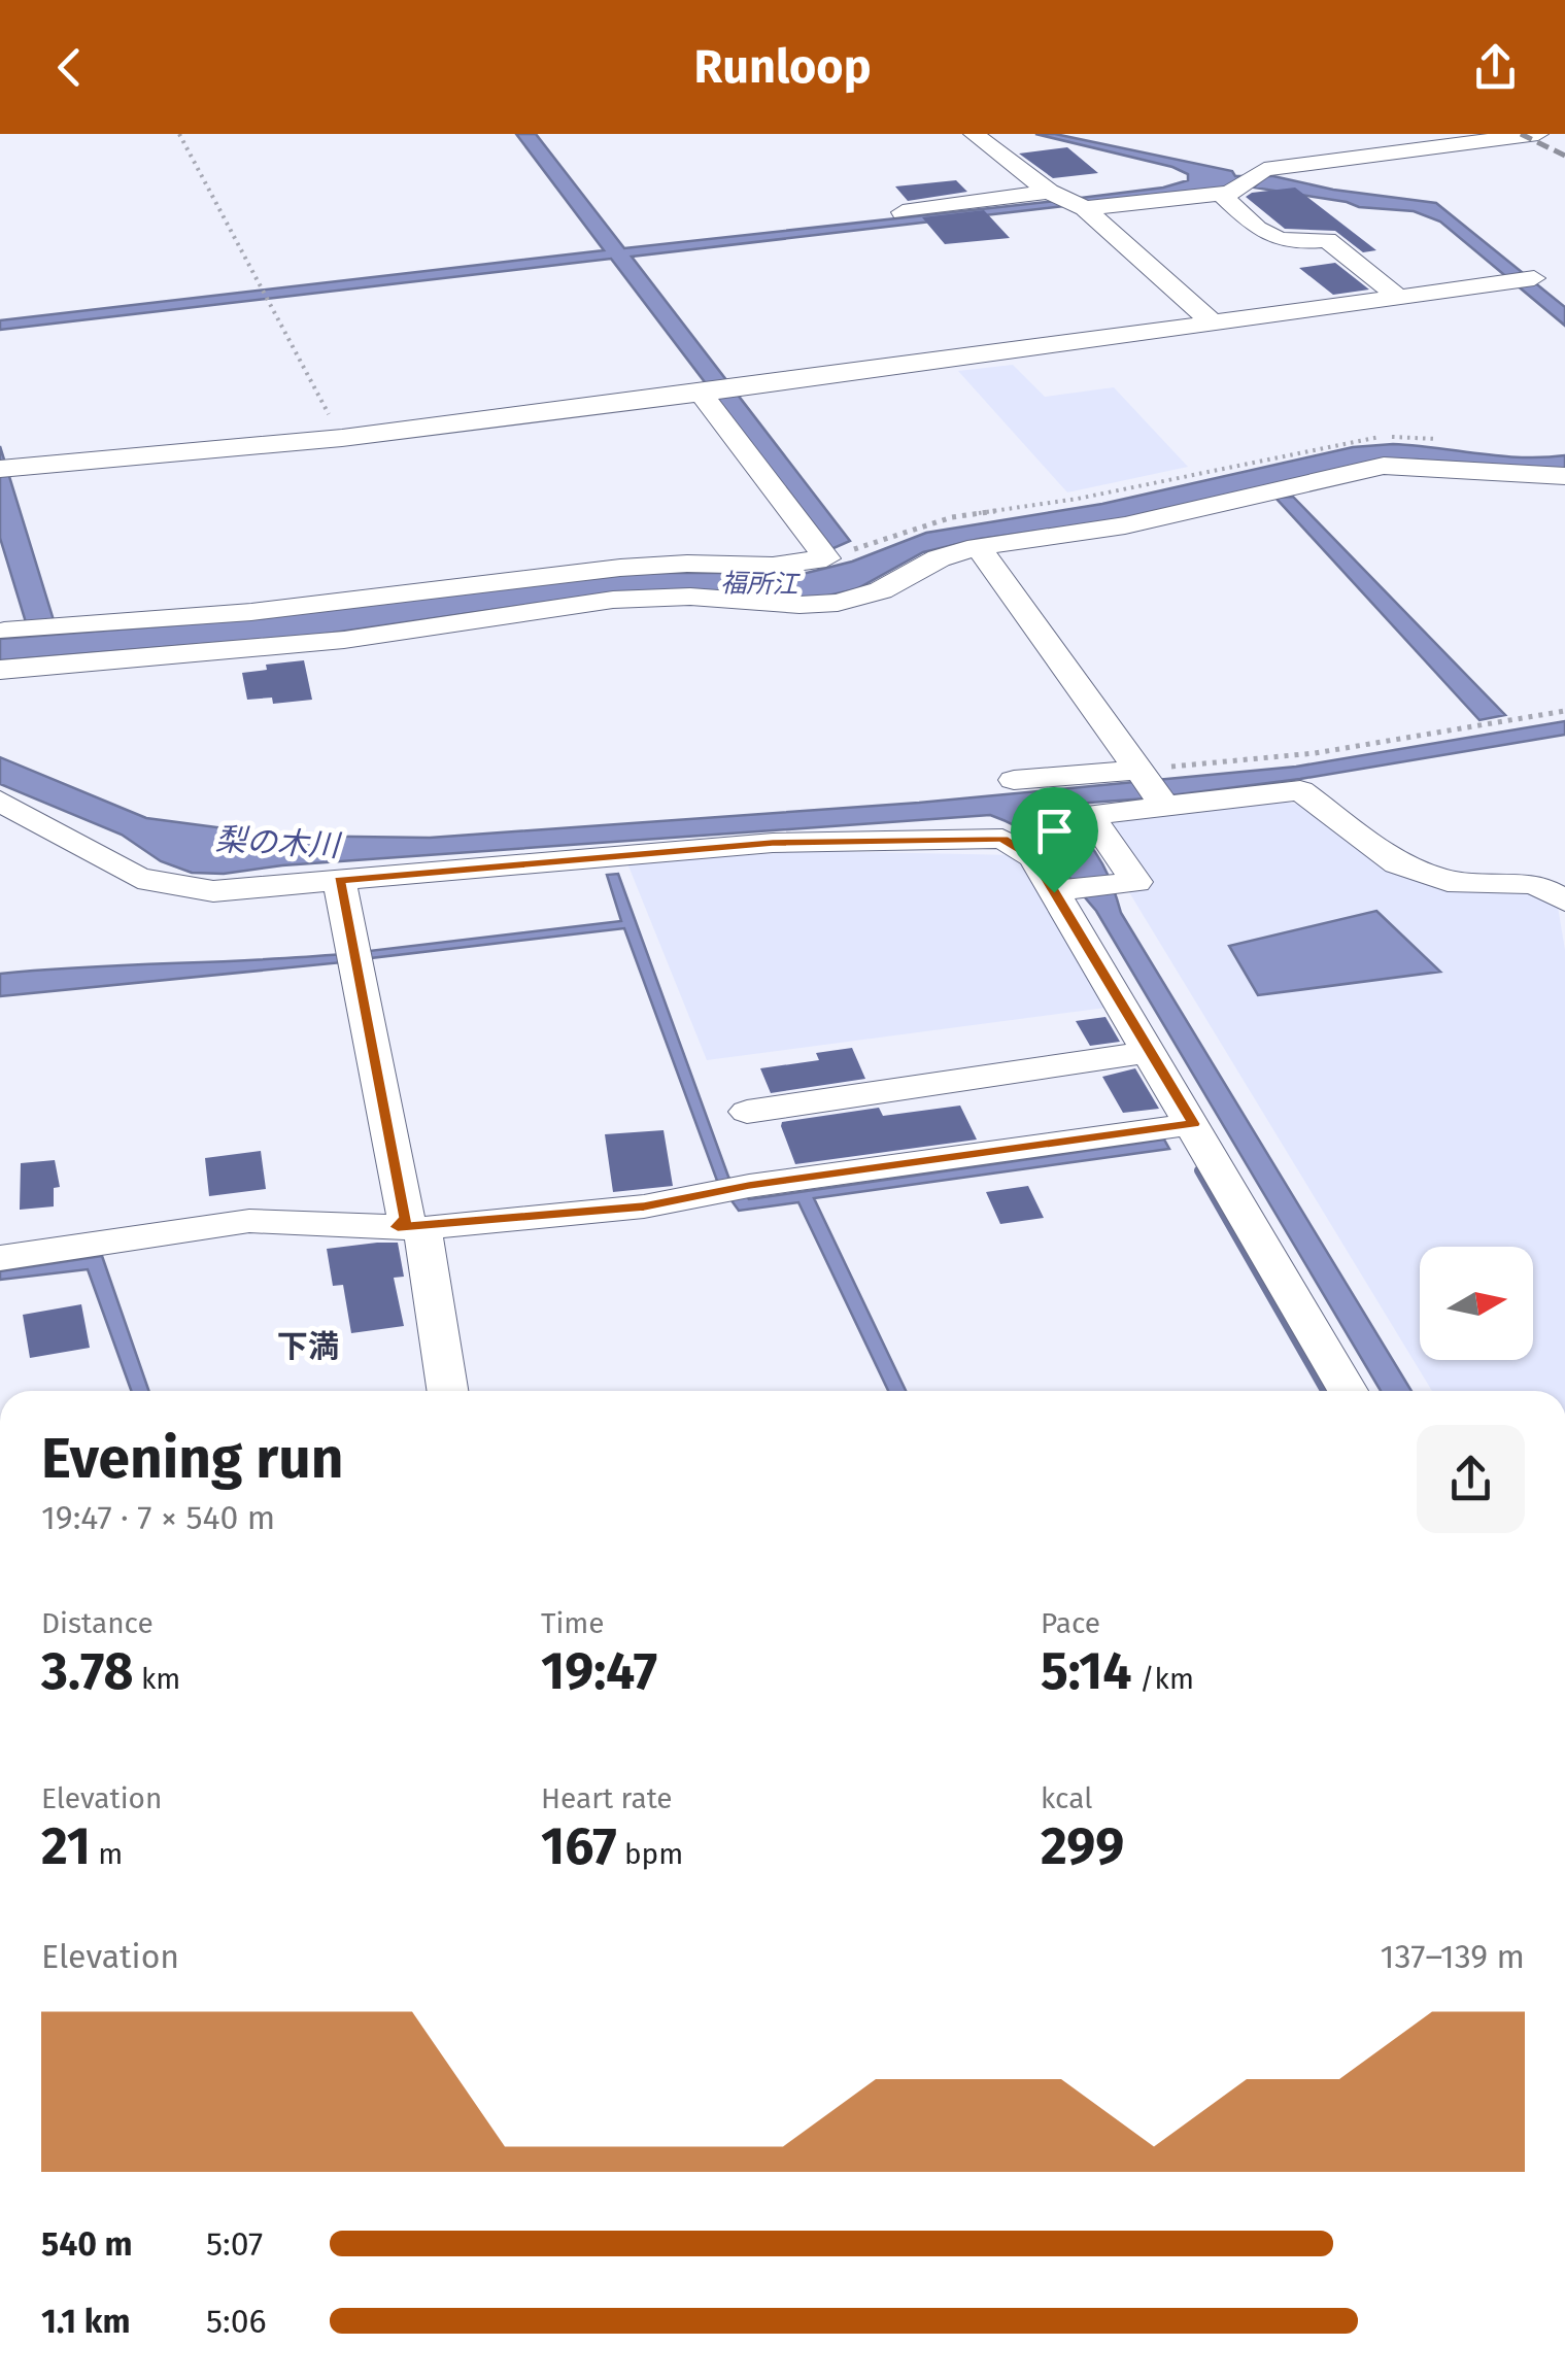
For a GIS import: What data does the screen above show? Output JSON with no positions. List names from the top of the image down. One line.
{"districts":["下満"],"water":["福所江","梨の木川"],"north":"right","page":{"header":"Runloop","heading":["Evening run","19:47 · 7 × 540 m"],"stats":[["Distance","3.78 km"],["Time","19:47"],["Pace","5:14 /km"],["Elevation","21 m"],["Heart rate","167 bpm"],["kcal","299"]],"chart":["Elevation","137–139 m"],"list":[{"name":"540 m","note":"5:07"},{"name":"1.1 km","note":"5:06"}]}}
